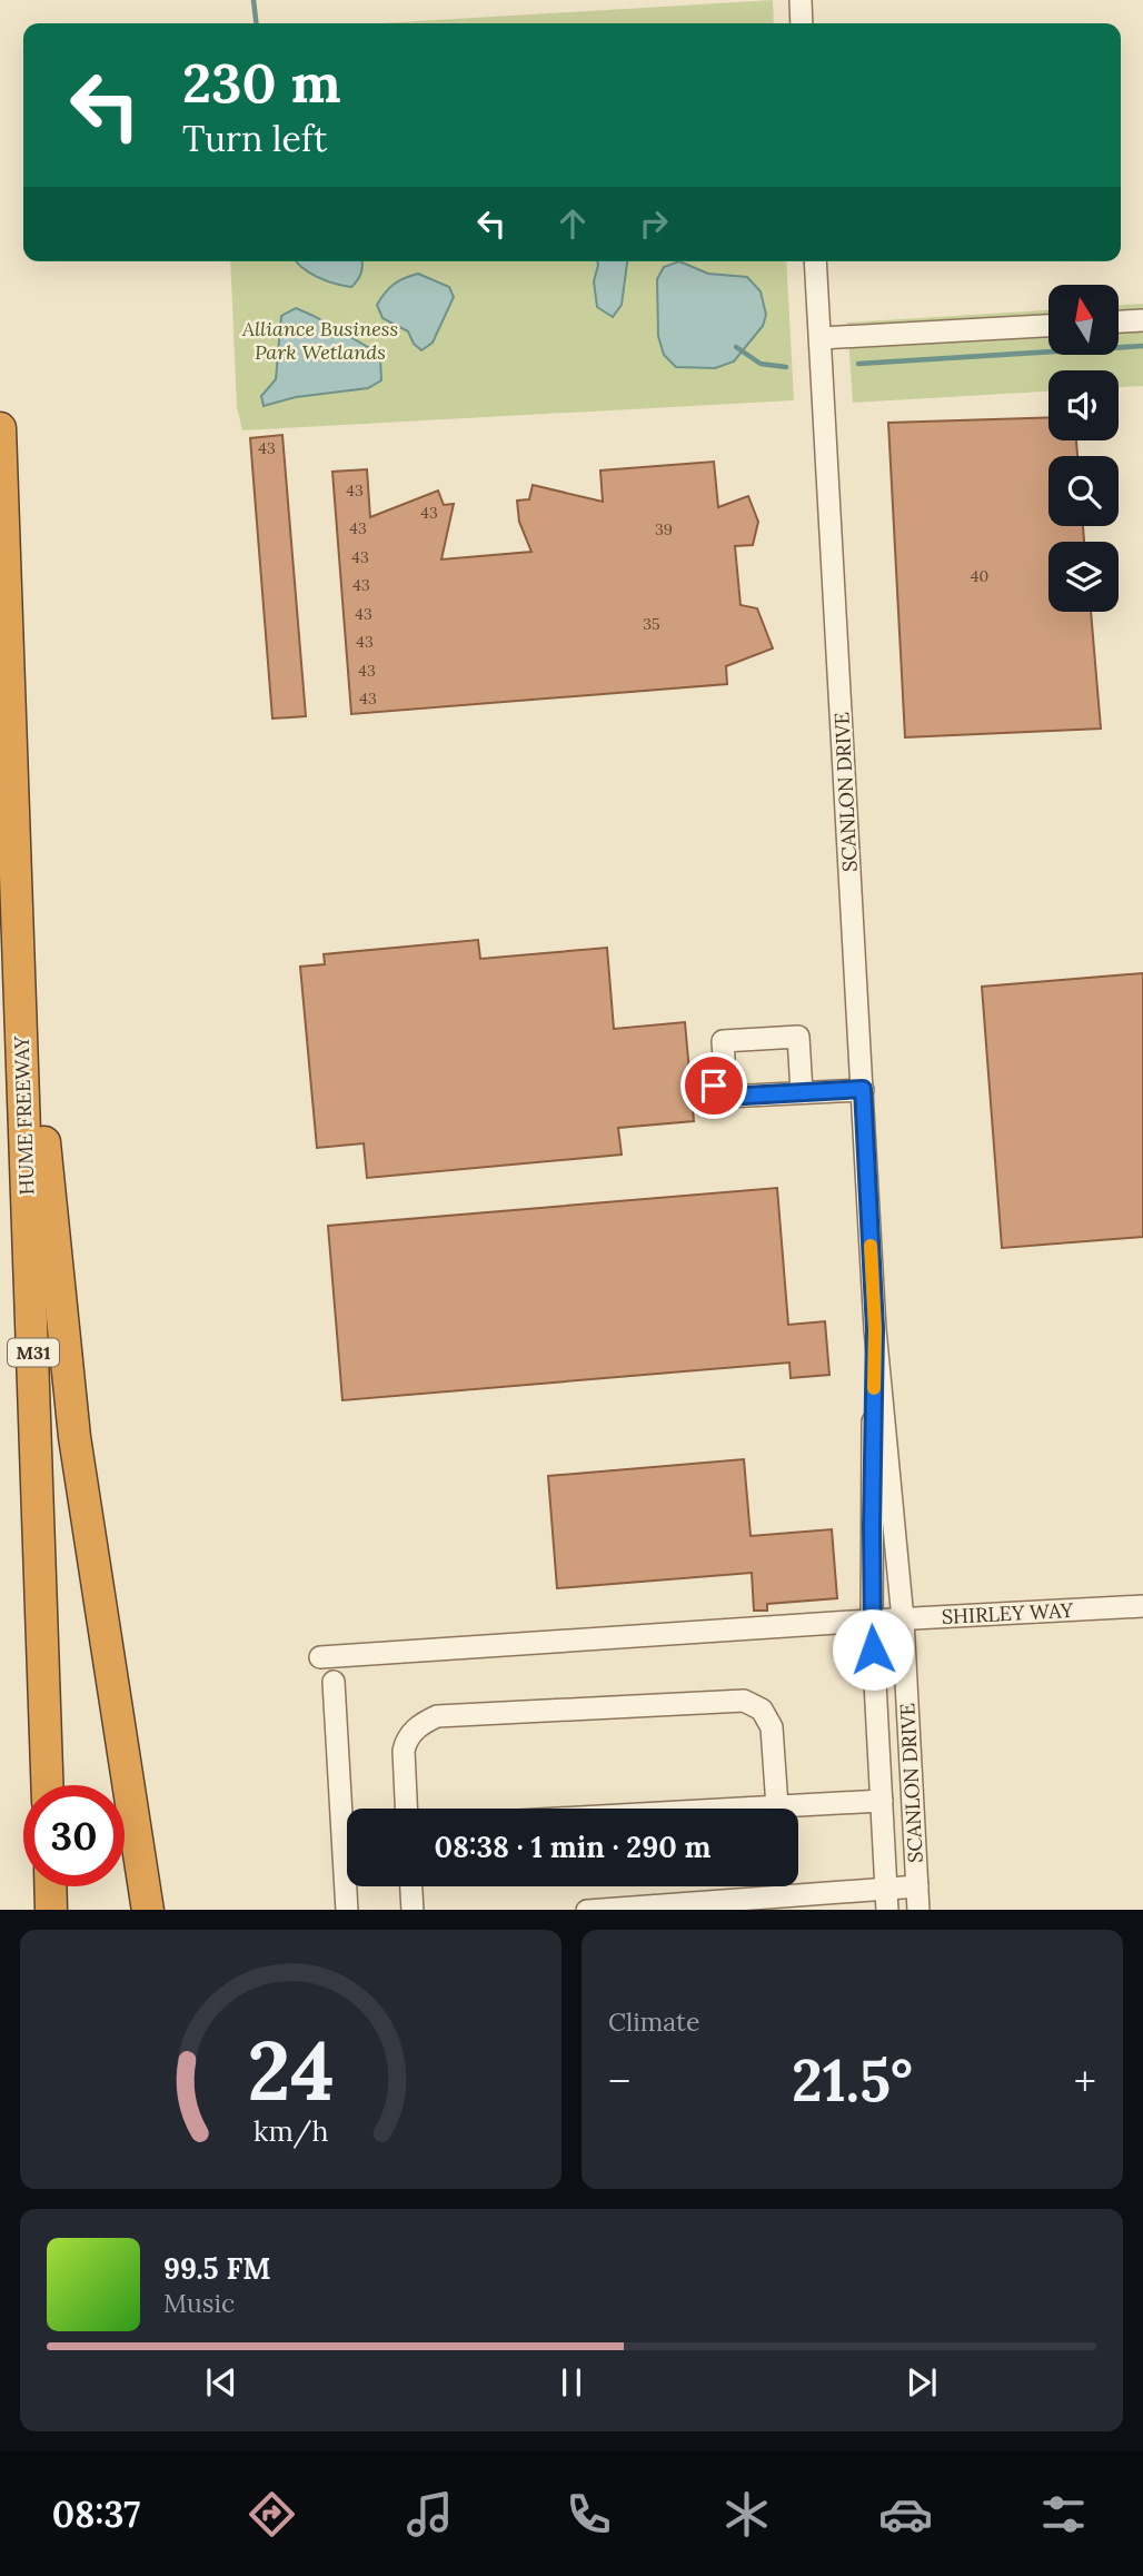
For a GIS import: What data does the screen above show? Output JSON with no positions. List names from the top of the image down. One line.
{"streets":{"highway":["HUME FREEWAY","M31"],"street":["SCANLON DRIVE","SHIRLEY WAY"]},"crossings":[["SCANLON DRIVE","SHIRLEY WAY"]],"parks":["Alliance Business Park Wetlands"],"house_numbers":["43","43","43","43","39","43","40","43","43","35","43","43","43"],"north":"top","page":{"turn":["230 m","Turn left"],"limit":"30","trip":"08:38 · 1 min · 290 m","tile":"Climate","heat":["−","21.5°","+"],"song":["99.5 FM","Music"],"tabs":"08:37","gauge":["24","km/h"]}}
